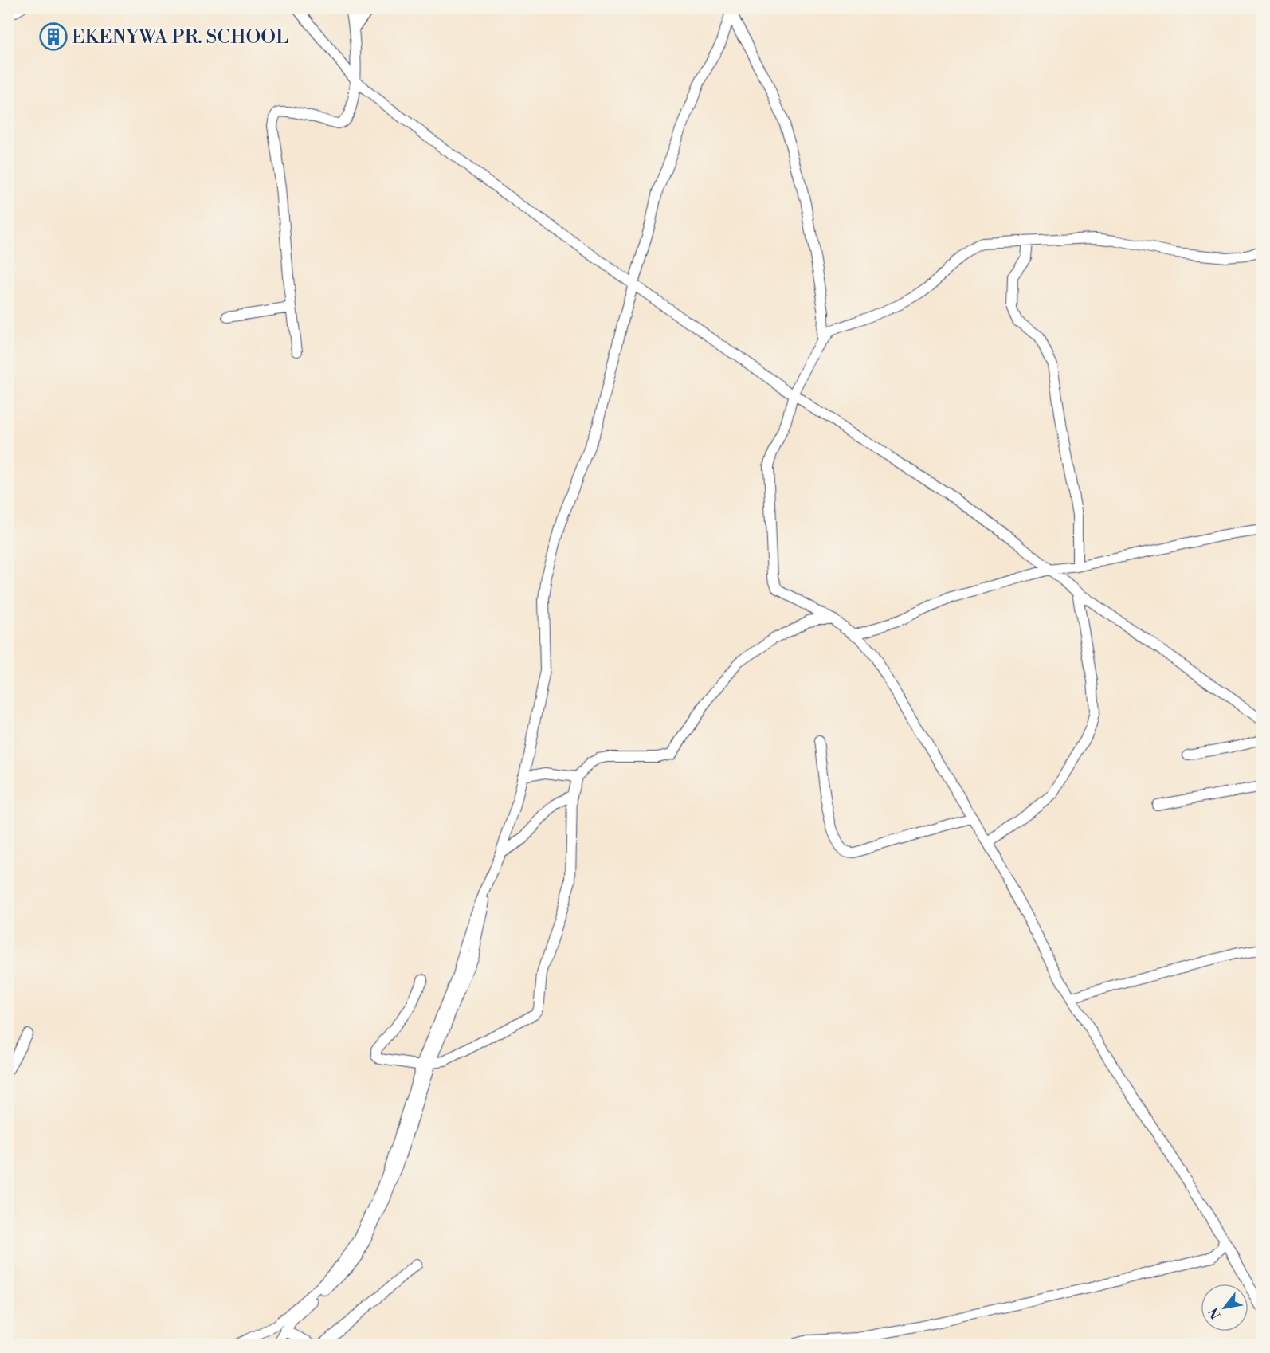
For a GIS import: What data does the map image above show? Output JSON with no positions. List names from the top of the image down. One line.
{"places":{"building":["EKENYWA PR. SCHOOL"]},"north":"bottom left"}
